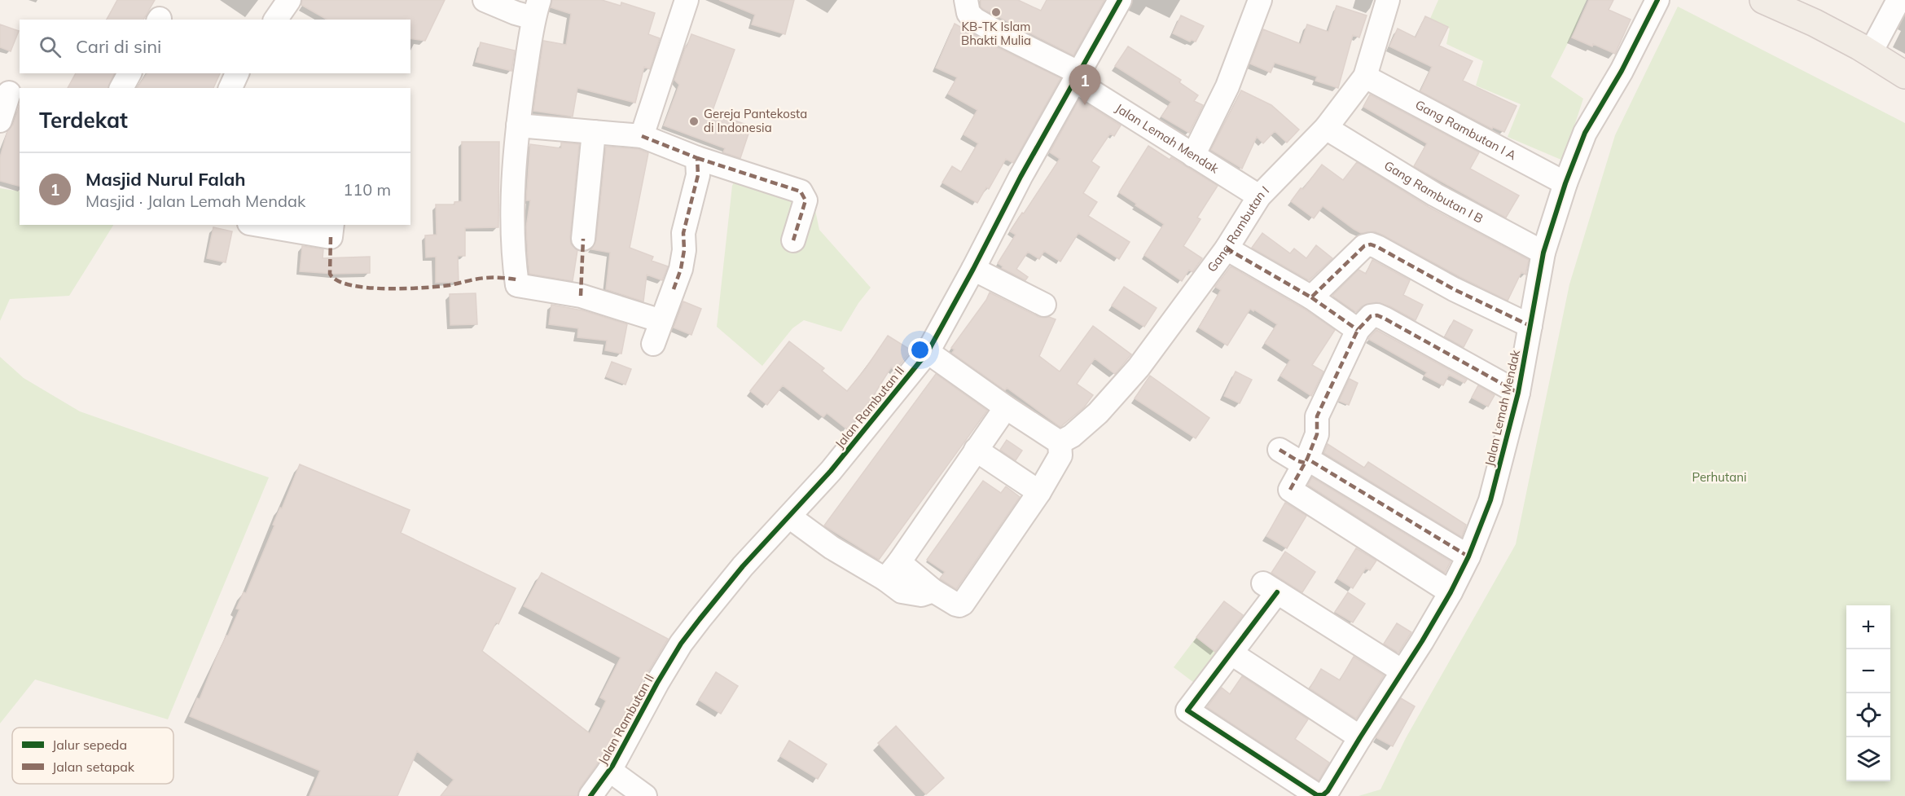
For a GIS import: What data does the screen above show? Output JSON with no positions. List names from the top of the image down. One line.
{"streets":{"street":["Gang Rambutan I A","Jalan Lemah Mendak","Gang Rambutan I B","Gang Rambutan I","Jalan Rambutan II"]},"crossings":[["Gang Rambutan I A","Jalan Lemah Mendak"],["Gang Rambutan I A","Gang Rambutan I"],["Jalan Lemah Mendak","Gang Rambutan I B"],["Jalan Lemah Mendak","Gang Rambutan I"],["Jalan Lemah Mendak","Jalan Rambutan II"],["Gang Rambutan I B","Gang Rambutan I"]],"parks":["Perhutani"],"places":["KB-TK Islam Bhakti Mulia","Gereja Pantekosta di Indonesia"],"legend":["Jalur sepeda","Jalan setapak"],"page":{"search":"Cari di sini","pins":"1","heading":"Terdekat","list":[{"mark":"1","name":"Masjid Nurul Falah","note":"Masjid · Jalan Lemah Mendak","value":"110 m"}],"map_buttons":["+","−"]}}
